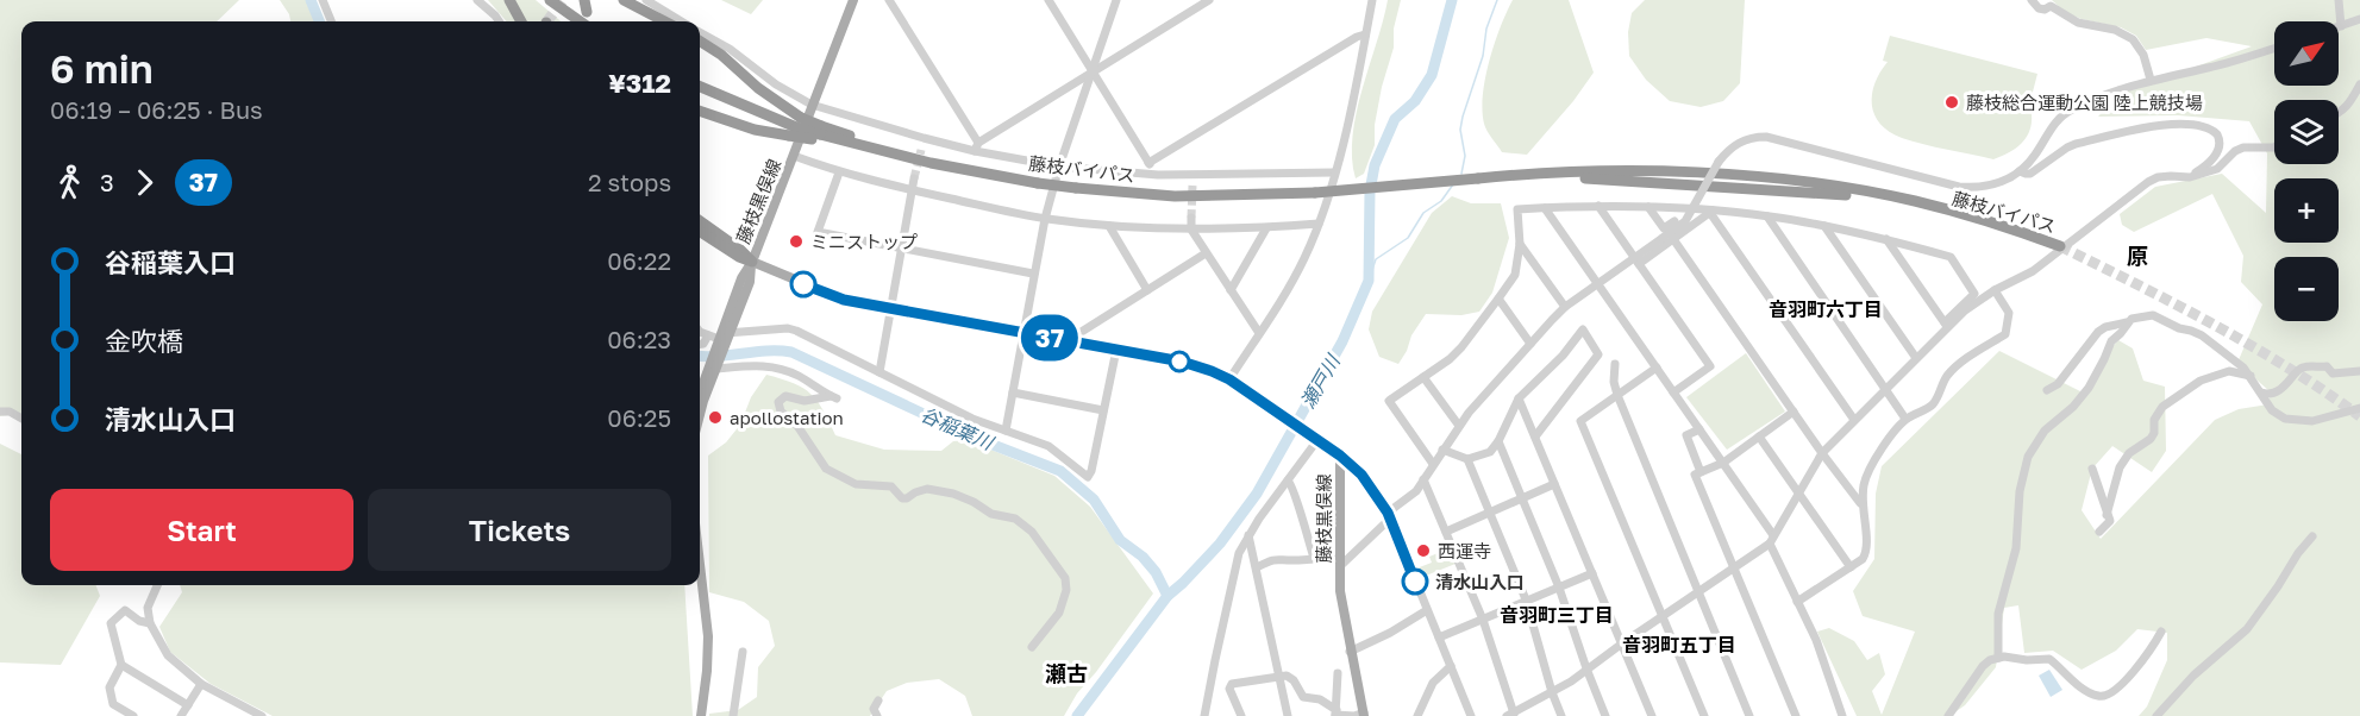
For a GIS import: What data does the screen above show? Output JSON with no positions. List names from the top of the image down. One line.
{"streets":{"highway":["藤枝バイパス"],"main road":["藤枝黒俣線"]},"districts":["原","音羽町六丁目","音羽町三丁目","音羽町五丁目","瀬古"],"water":["瀬戸川","谷稲葉川"],"places":["藤枝総合運動公園 陸上競技場","ミニストップ","apollostation","西運寺","清水山入口"],"lines":["bus line 37"],"north":"top right","page":{"on_map":"37","map_buttons":["+","−"],"heading":["6 min","06:19 – 06:25 · Bus","¥312"],"legs":["3","37","2 stops"],"list":[{"name":"谷稲葉入口","value":"06:22"},{"name":"金吹橋","value":"06:23"},{"name":"清水山入口","value":"06:25"}],"buttons":["Start","Tickets"]}}
